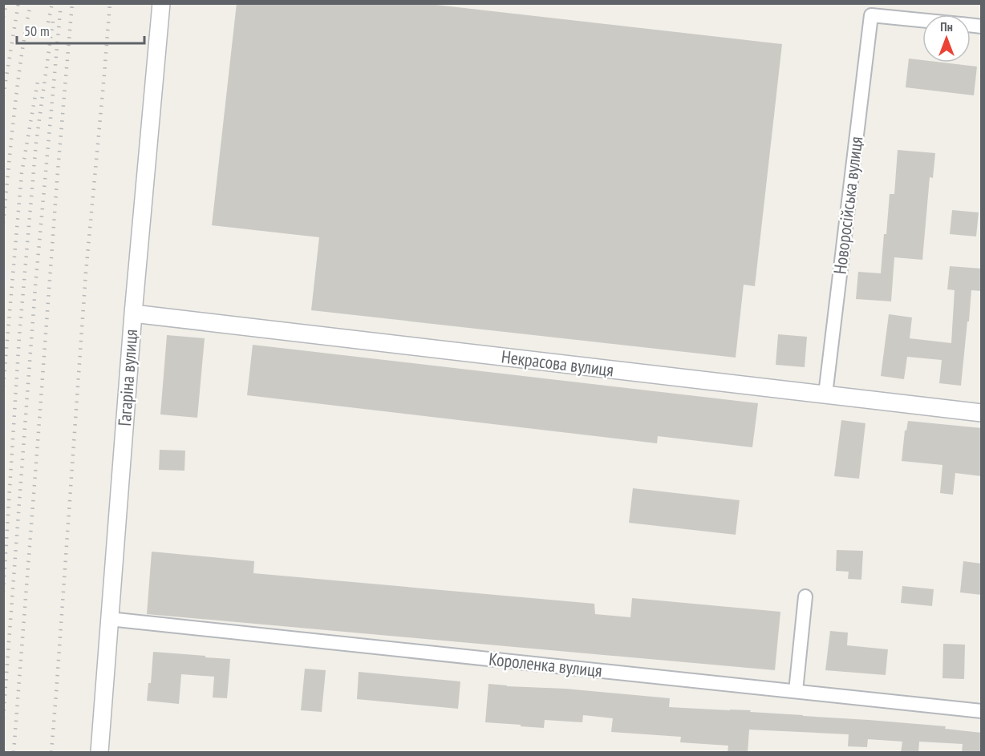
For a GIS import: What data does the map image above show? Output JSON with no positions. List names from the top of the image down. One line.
{"streets":{"street":["Новоросійська вулиця","Некрасова вулиця","Гагаріна вулиця","Короленка вулиця"]},"crossings":[["Новоросійська вулиця","Некрасова вулиця"],["Некрасова вулиця","Гагаріна вулиця"],["Гагаріна вулиця","Короленка вулиця"]],"scale_bar":"50 m","north":"top"}
